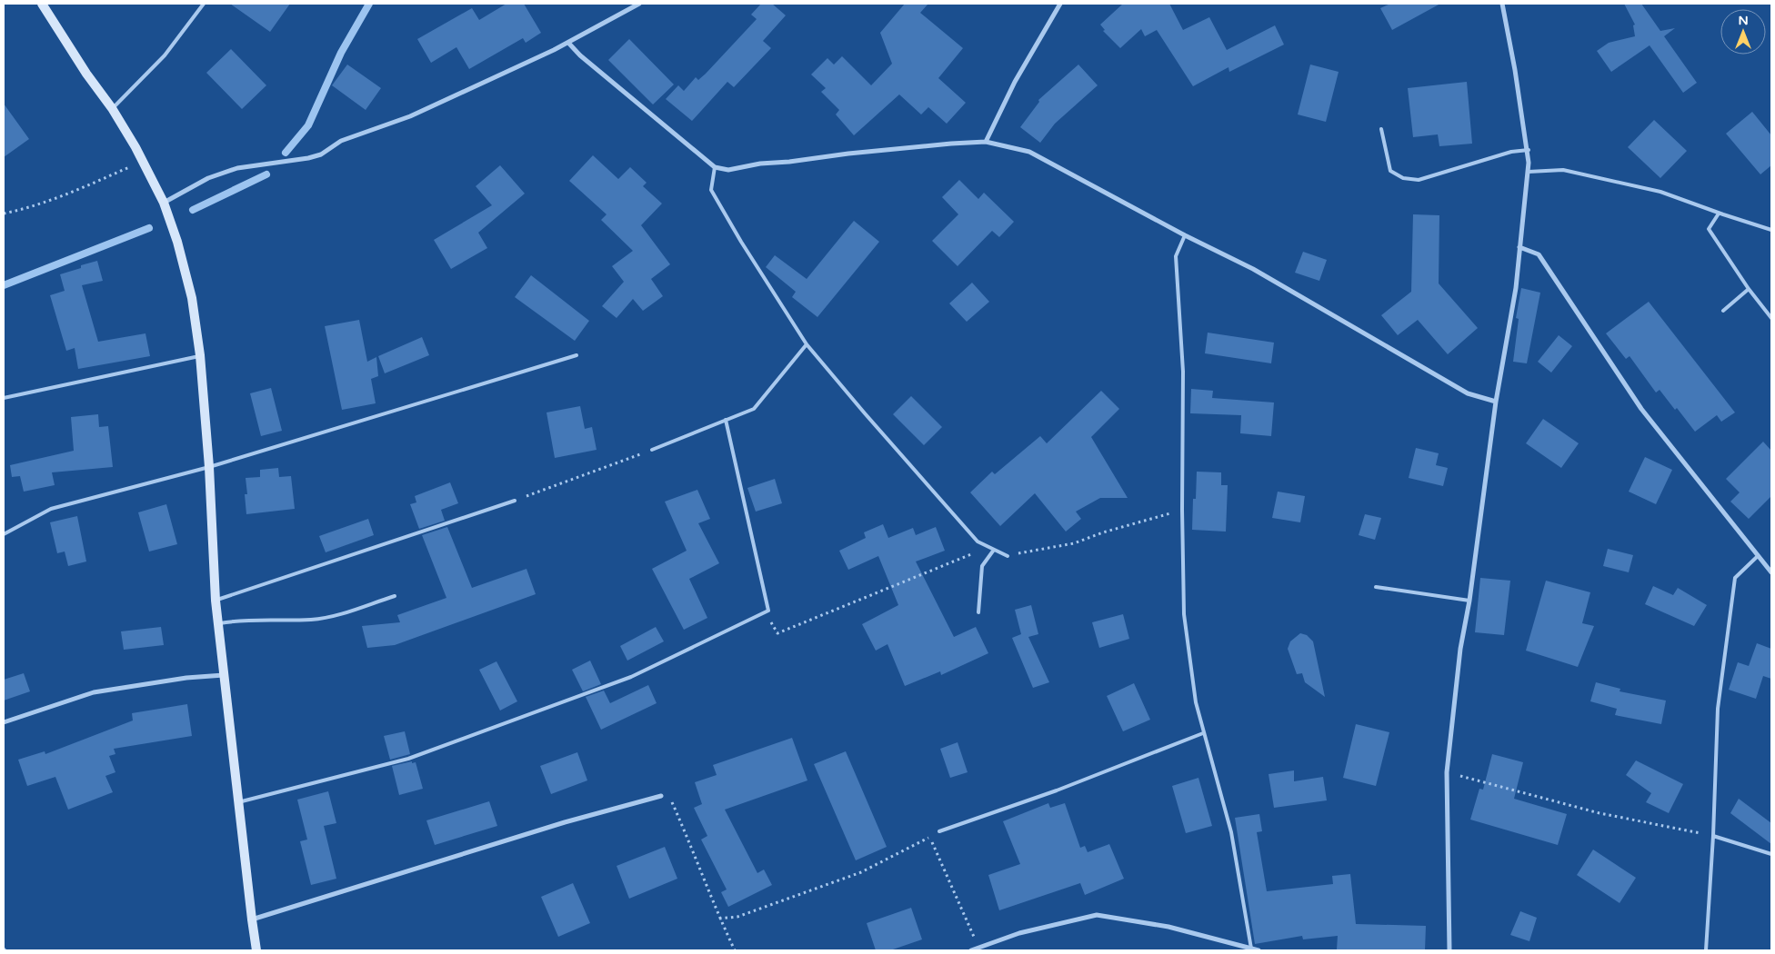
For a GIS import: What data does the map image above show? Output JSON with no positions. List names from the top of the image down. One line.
{"north":"top"}
